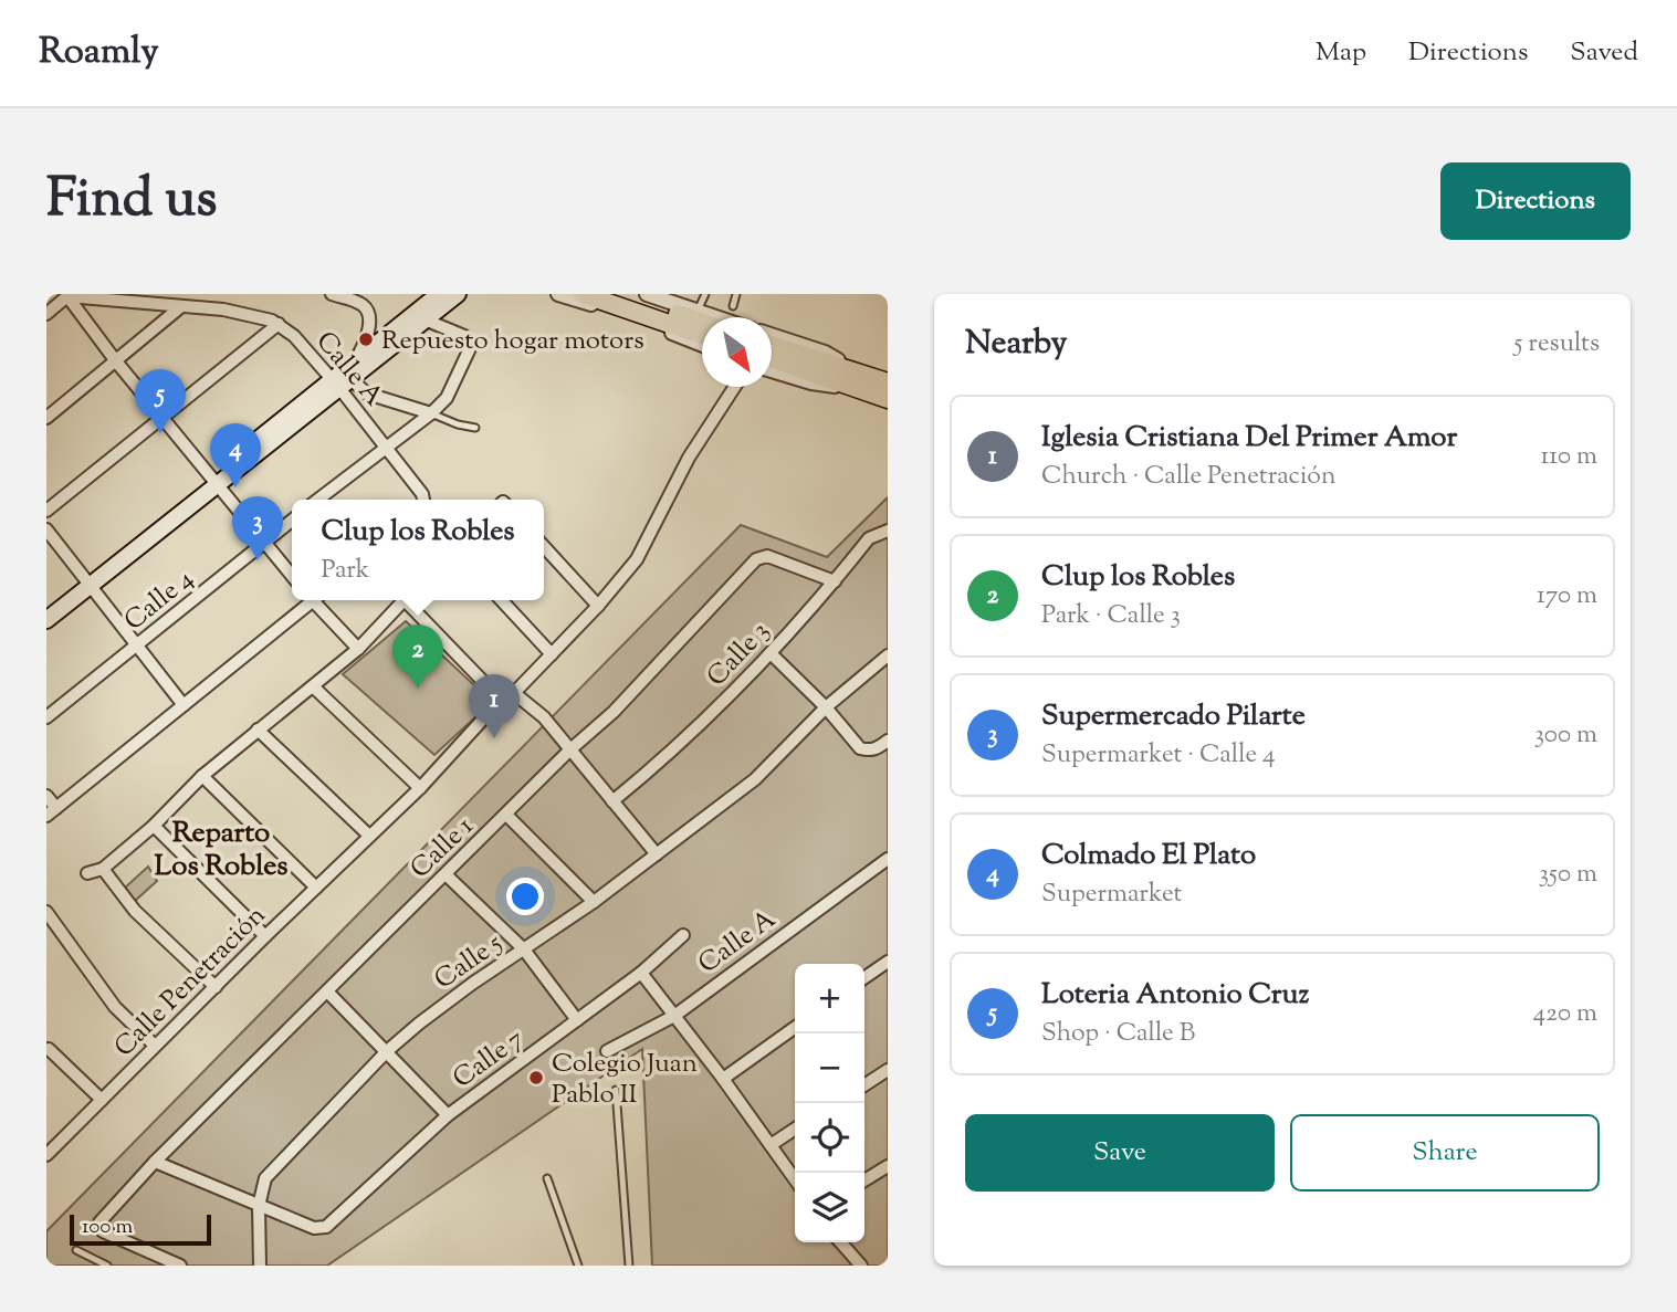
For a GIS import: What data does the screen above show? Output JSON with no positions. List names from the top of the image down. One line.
{"streets":{"street":["Calle A","Calle 4","Calle 3","Calle 1","Calle 5","Calle Penetración","Calle 7"]},"crossings":[["Calle 3","Calle 1"],["Calle 5","Calle 7"]],"districts":["Reparto Los Robles"],"places":["Repuesto hogar motors","Colegio Juan Pablo II"],"scale_bar":"100 m","north":"bottom right","page":{"header":"Roamly","nav":["Map","Directions","Saved"],"title":"Find us","buttons":["Directions",["Save","Share"]],"heading":["Nearby","5 results"],"pins":["5","4","3","2","1"],"list":[{"mark":"1","name":"Iglesia Cristiana Del Primer Amor","note":"Church · Calle Penetración","value":"110 m"},{"mark":"2","name":"Clup los Robles","note":"Park · Calle 3","value":"170 m"},{"mark":"3","name":"Supermercado Pilarte","note":"Supermarket · Calle 4","value":"300 m"},{"mark":"4","name":"Colmado El Plato","note":"Supermarket","value":"350 m"},{"mark":"5","name":"Loteria Antonio Cruz","note":"Shop · Calle B","value":"420 m"}],"popup":["Clup los Robles","Park"],"map_buttons":["+","−"],"scale":"100 m"}}
